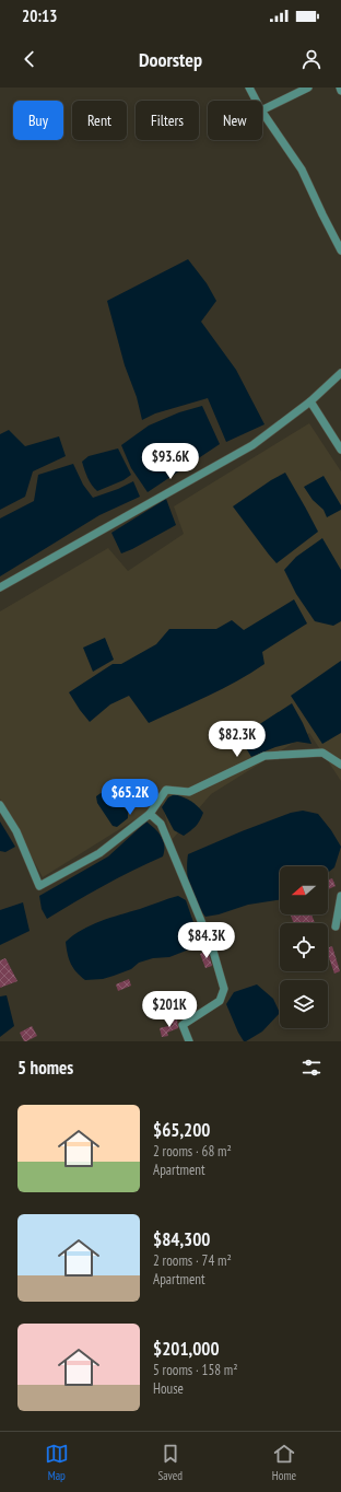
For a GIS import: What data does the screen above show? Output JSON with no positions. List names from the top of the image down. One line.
{"north":"left","page":{"status":"20:13","header":"Doorstep","chip":["Buy","Rent","Filters","New"],"price":["$93.6K","$82.3K","$65.2K","$84.3K","$201K"],"heading":"5 homes","list":[{"name":"$65,200","note":"2 rooms · 68 m² · Apartment"},{"name":"$84,300","note":"2 rooms · 74 m² · Apartment"},{"name":"$201,000","note":"5 rooms · 158 m² · House"}],"tabs":["Map","Saved","Home"]}}
